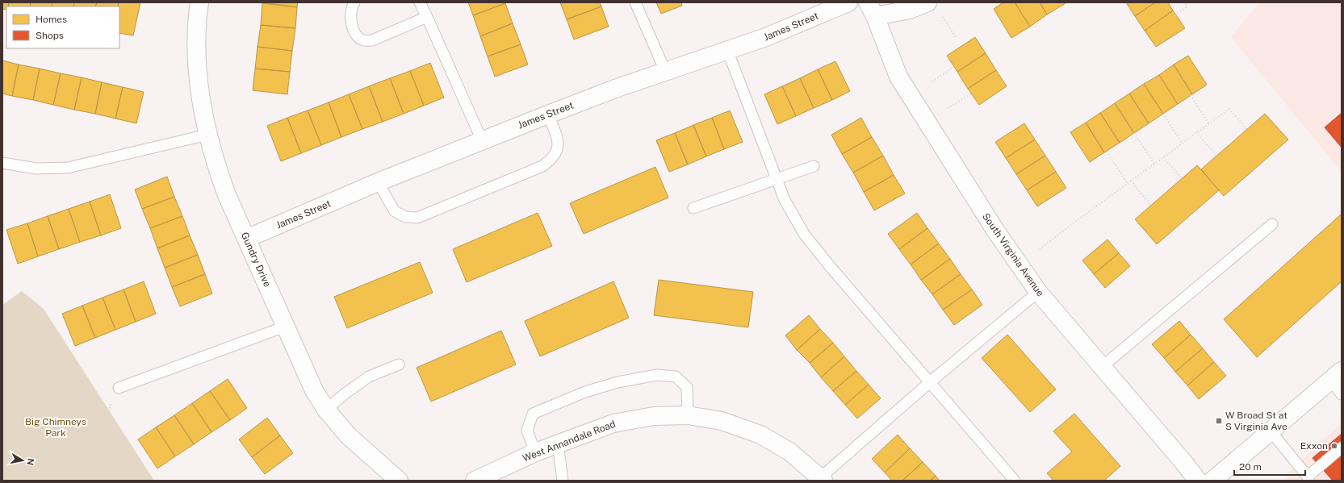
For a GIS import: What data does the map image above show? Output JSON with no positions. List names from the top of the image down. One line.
{"streets":{"street":["James Street","South Virginia Avenue","Gundry Drive","West Annandale Road"]},"crossings":[["James Street","Gundry Drive"]],"parks":["Big Chimneys Park"],"places":{"transit":["W Broad St at S Virginia Ave"],"other":["Exxon"]},"legend":["Homes","Shops"],"scale_bar":"20 m","north":"right"}
